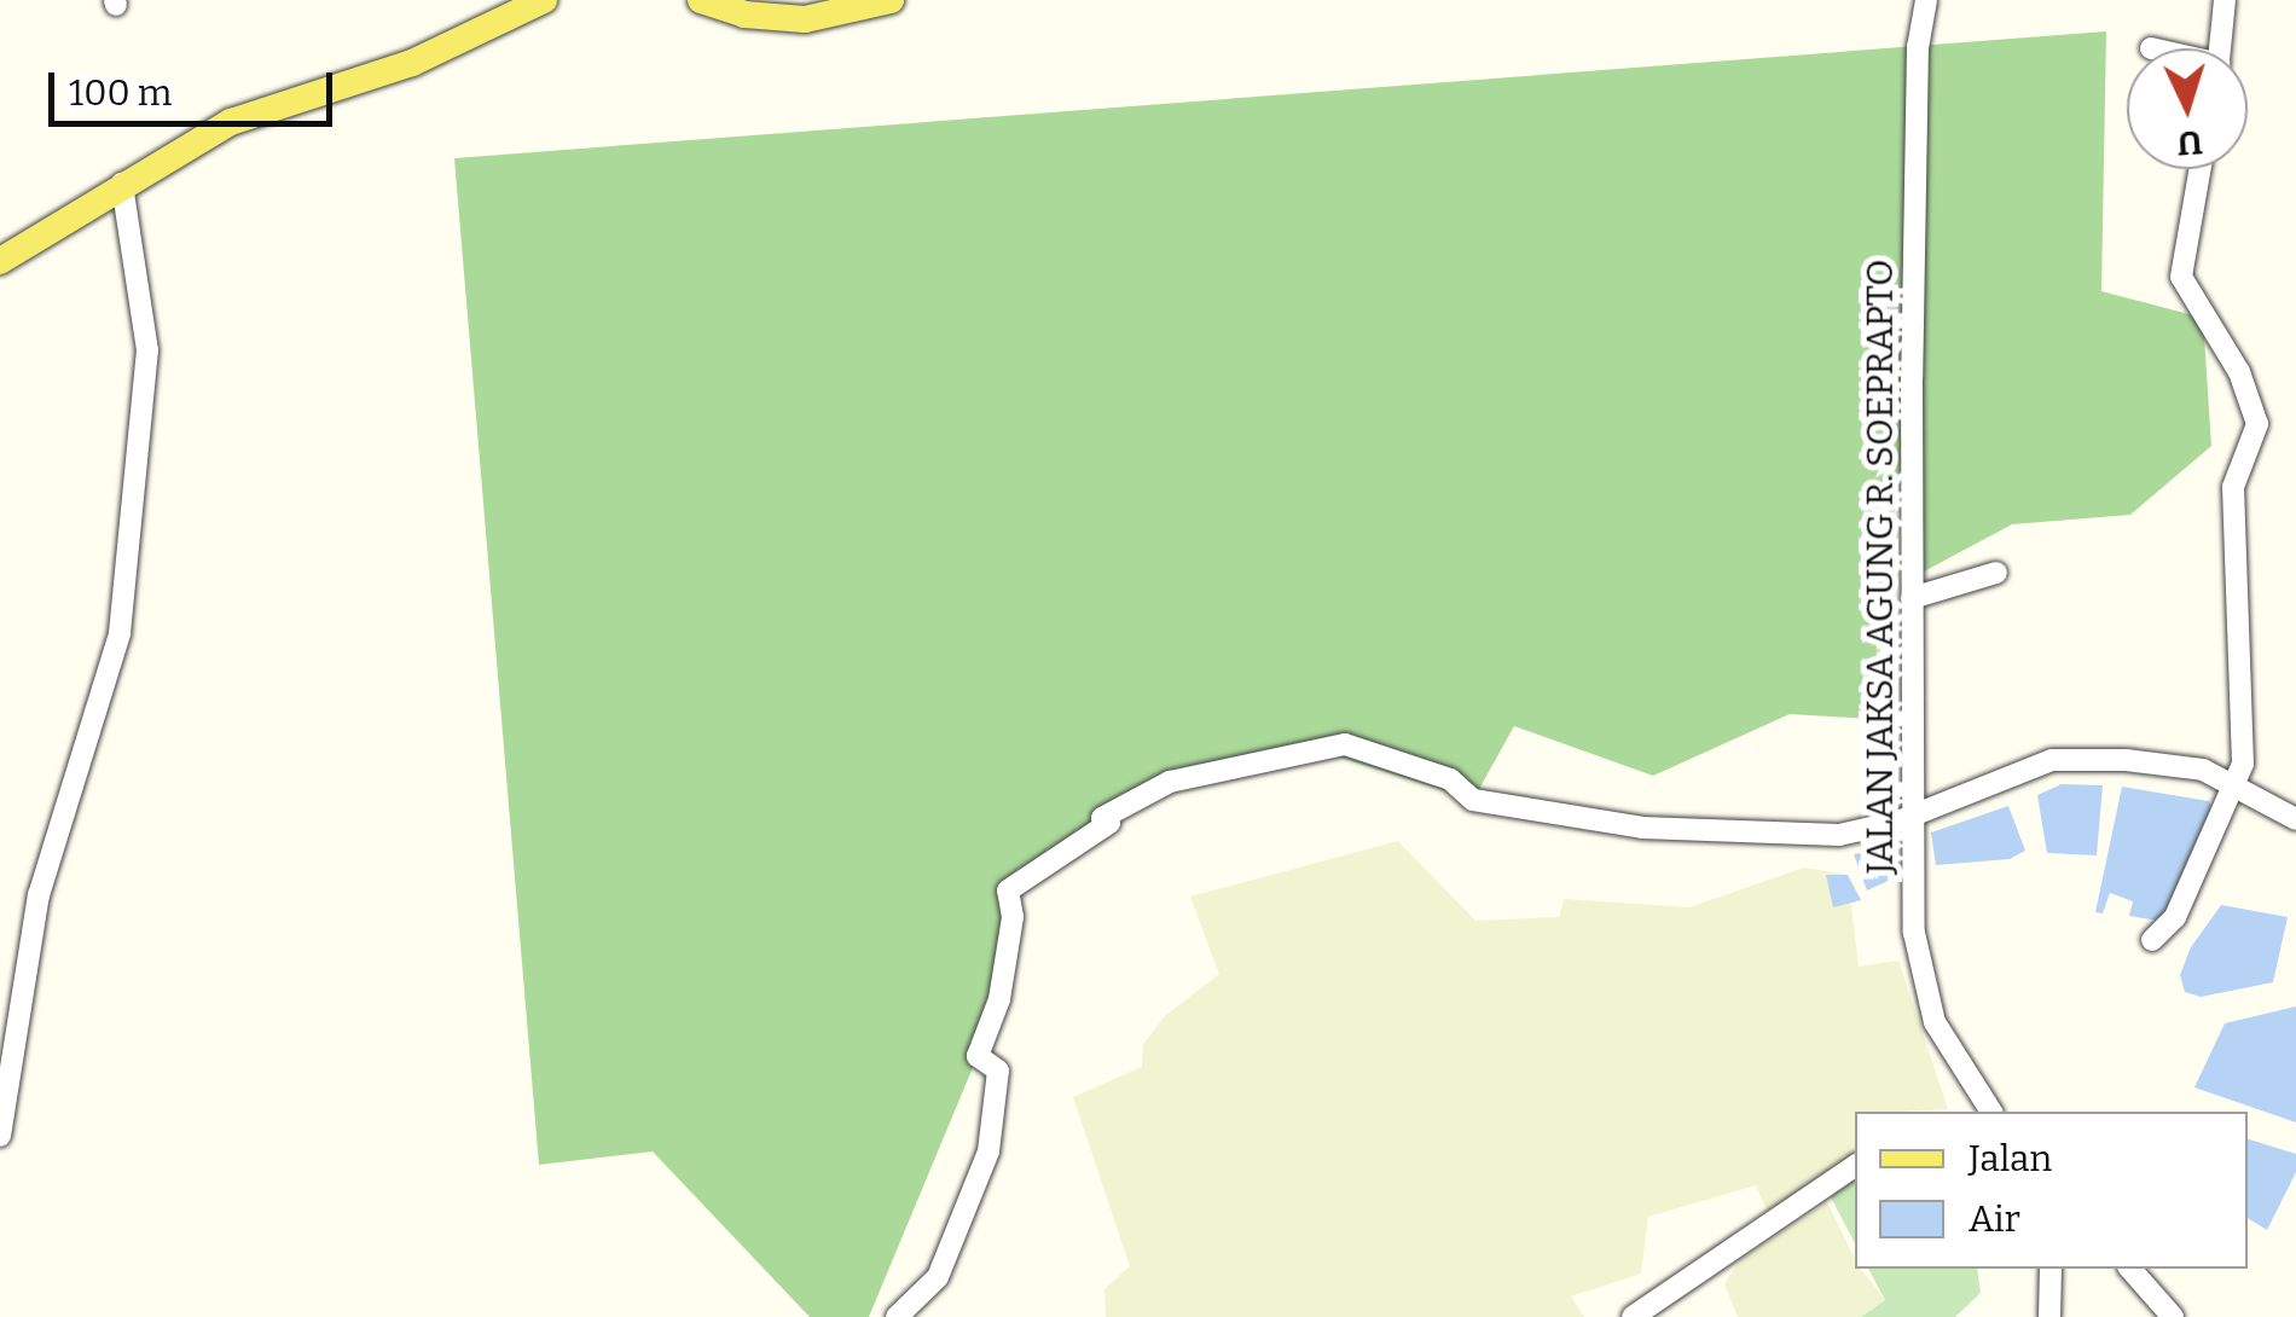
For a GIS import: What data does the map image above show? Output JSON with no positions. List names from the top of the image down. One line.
{"streets":{"street":["JALAN JAKSA AGUNG R. SOEPRAPTO"]},"legend":["Jalan","Air"],"scale_bar":"100 m","north":"bottom"}
